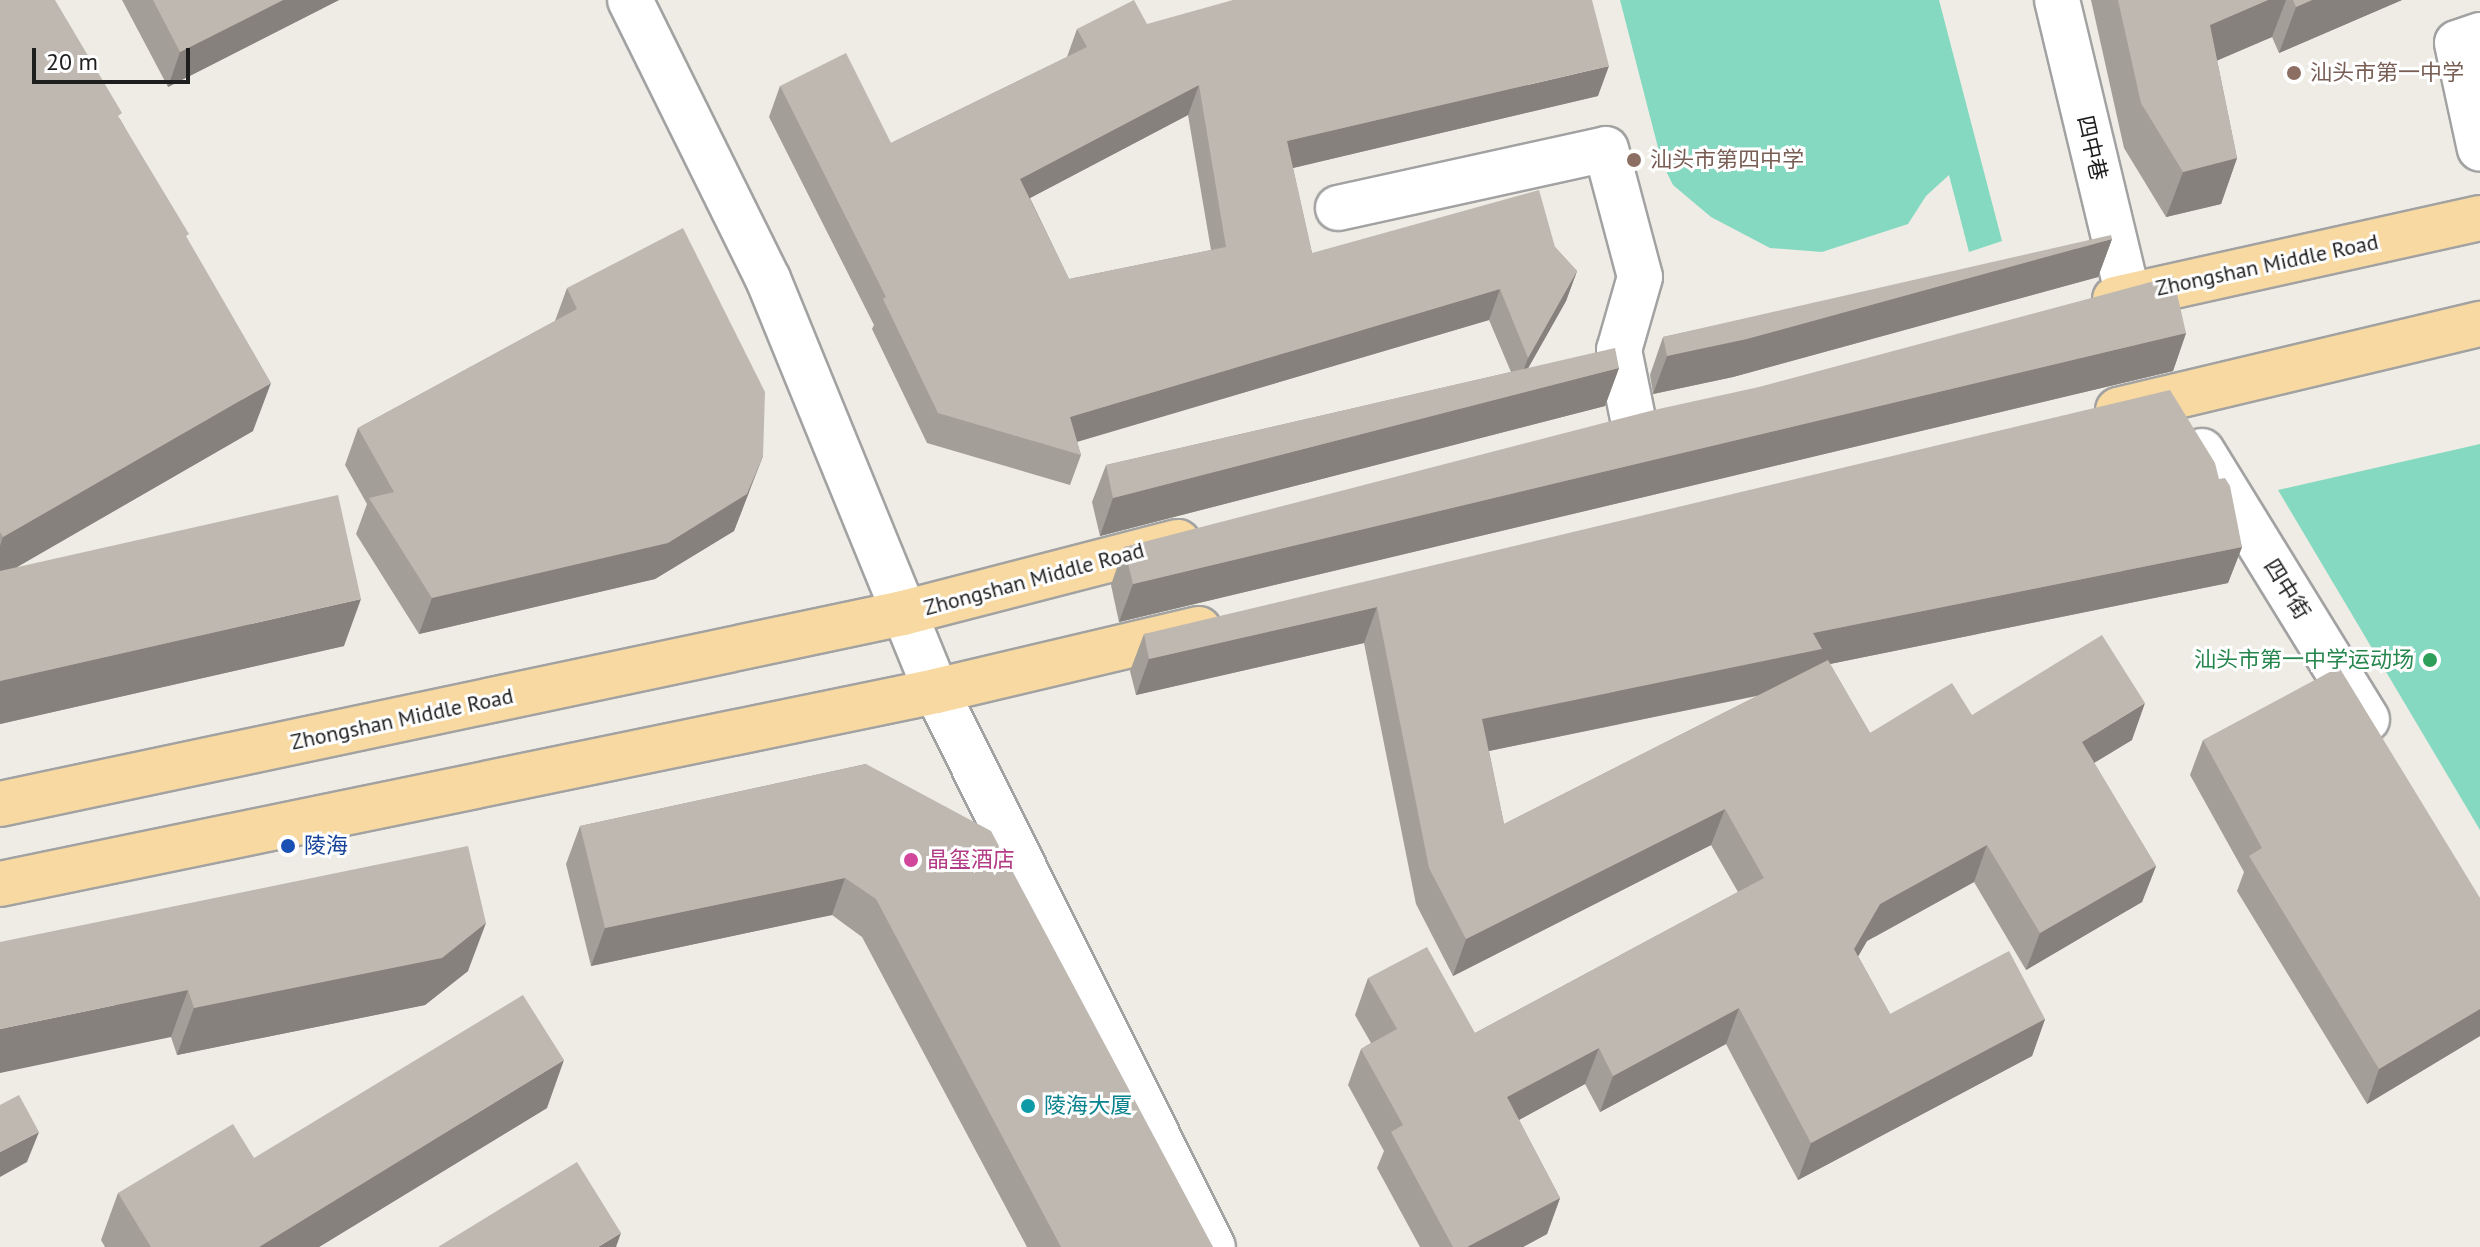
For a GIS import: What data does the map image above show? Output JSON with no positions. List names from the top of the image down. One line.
{"streets":{"main road":["Zhongshan Middle Road"],"street":["四中巷","四中街"]},"crossings":[["四中巷","Zhongshan Middle Road"]],"places":["汕头市第一中学","汕头市第四中学","汕头市第一中学运动场","陵海","晶玺酒店","陵海大厦"],"scale_bar":"20 m"}
